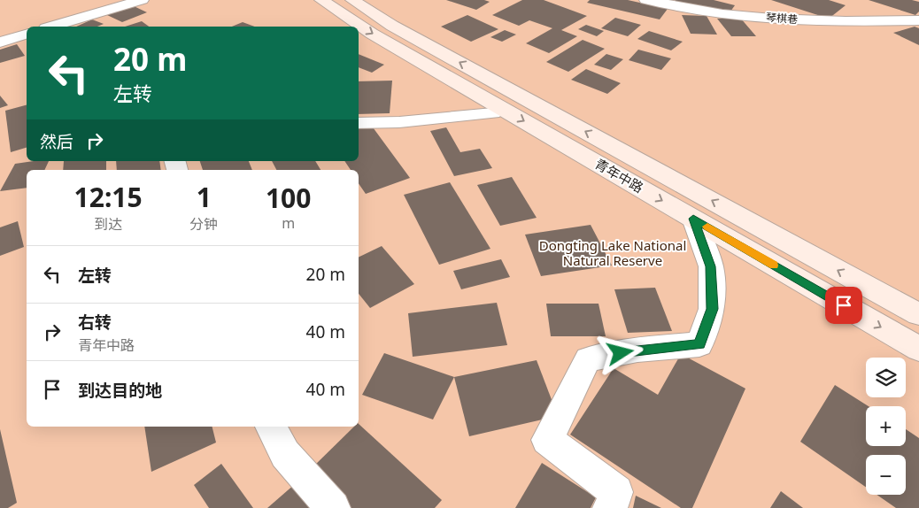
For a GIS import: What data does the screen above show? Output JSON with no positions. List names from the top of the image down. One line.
{"streets":{"main road":["青年中路"],"street":["琴棋巷"]},"parks":["Dongting Lake National Natural Reserve"],"page":{"turn":["20 m","左转"],"then":"然后","eta":["12:15","到达","1","分钟","100","m"],"list":[{"name":"左转","value":"20 m"},{"name":"右转","note":"青年中路","value":"40 m"},{"name":"到达目的地","value":"40 m"}],"map_buttons":["+","−"]}}
